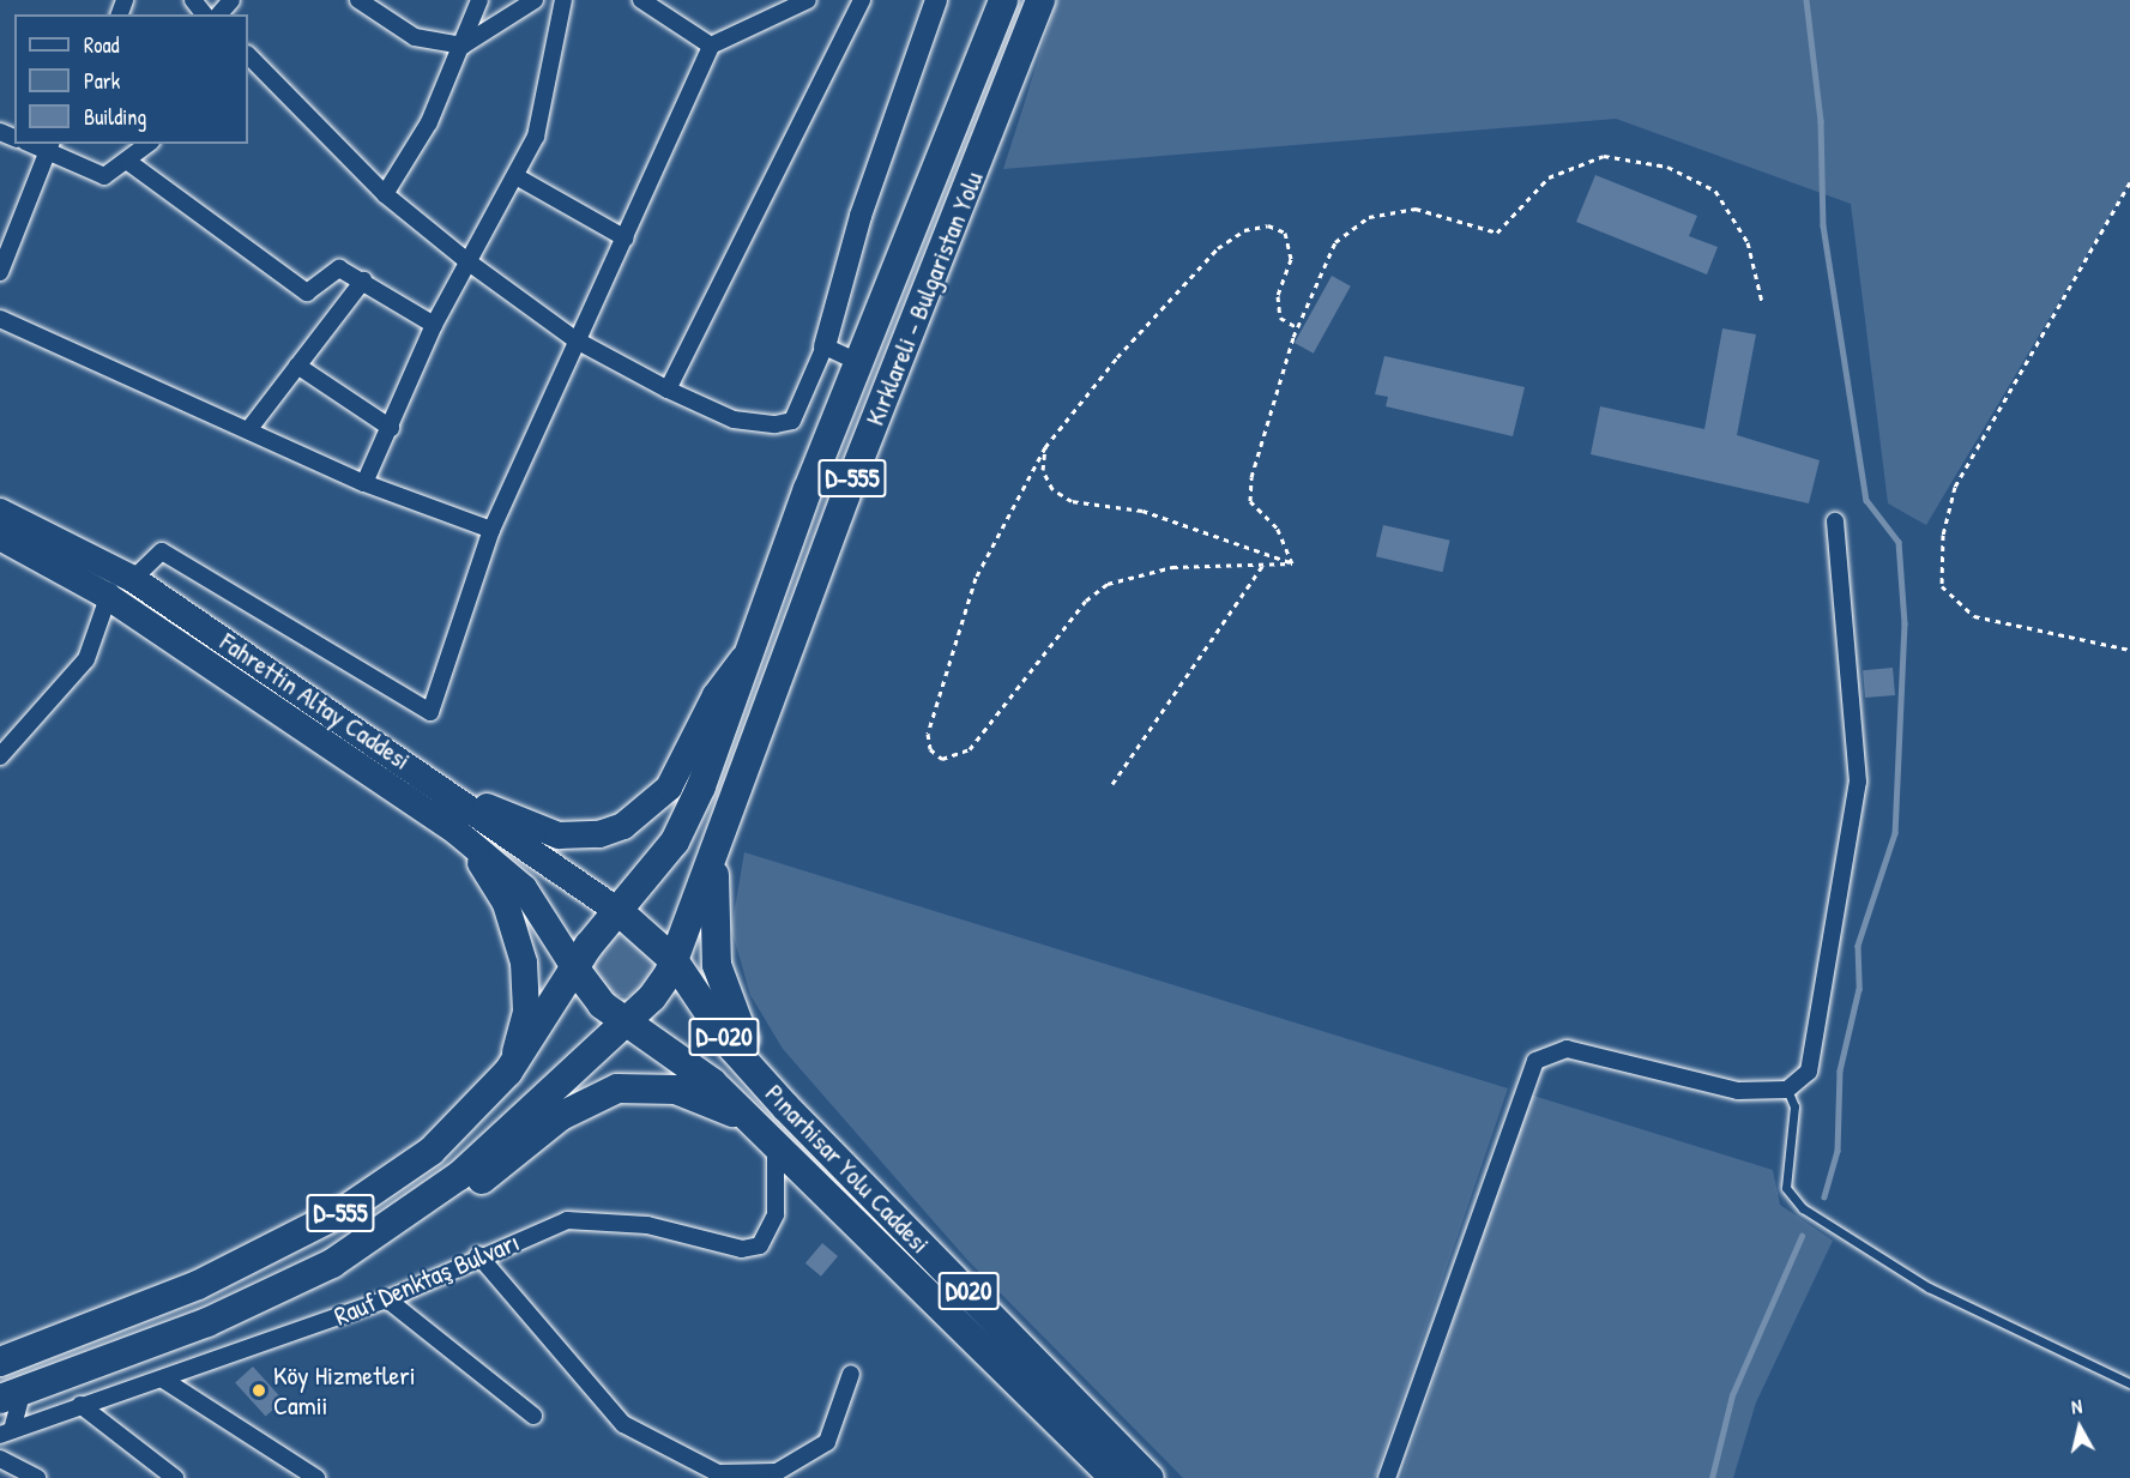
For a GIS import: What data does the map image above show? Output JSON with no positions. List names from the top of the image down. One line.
{"streets":{"highway":["Kırklareli - Bulgaristan Yolu","D-555","D-020","Pınarhisar Yolu Caddesi","Rauf Denktaş Bulvarı","D020"],"main road":["Fahrettin Altay Caddesi"]},"crossings":[["Kırklareli - Bulgaristan Yolu","D-555"],["Kırklareli - Bulgaristan Yolu","Fahrettin Altay Caddesi"],["Kırklareli - Bulgaristan Yolu","Pınarhisar Yolu Caddesi"],["D-555","Fahrettin Altay Caddesi"],["D-555","Pınarhisar Yolu Caddesi"],["D-555","Rauf Denktaş Bulvarı"],["Fahrettin Altay Caddesi","Pınarhisar Yolu Caddesi"],["Pınarhisar Yolu Caddesi","Rauf Denktaş Bulvarı"]],"places":["Köy Hizmetleri Camii"],"legend":["Road","Park","Building"],"north":"top"}
